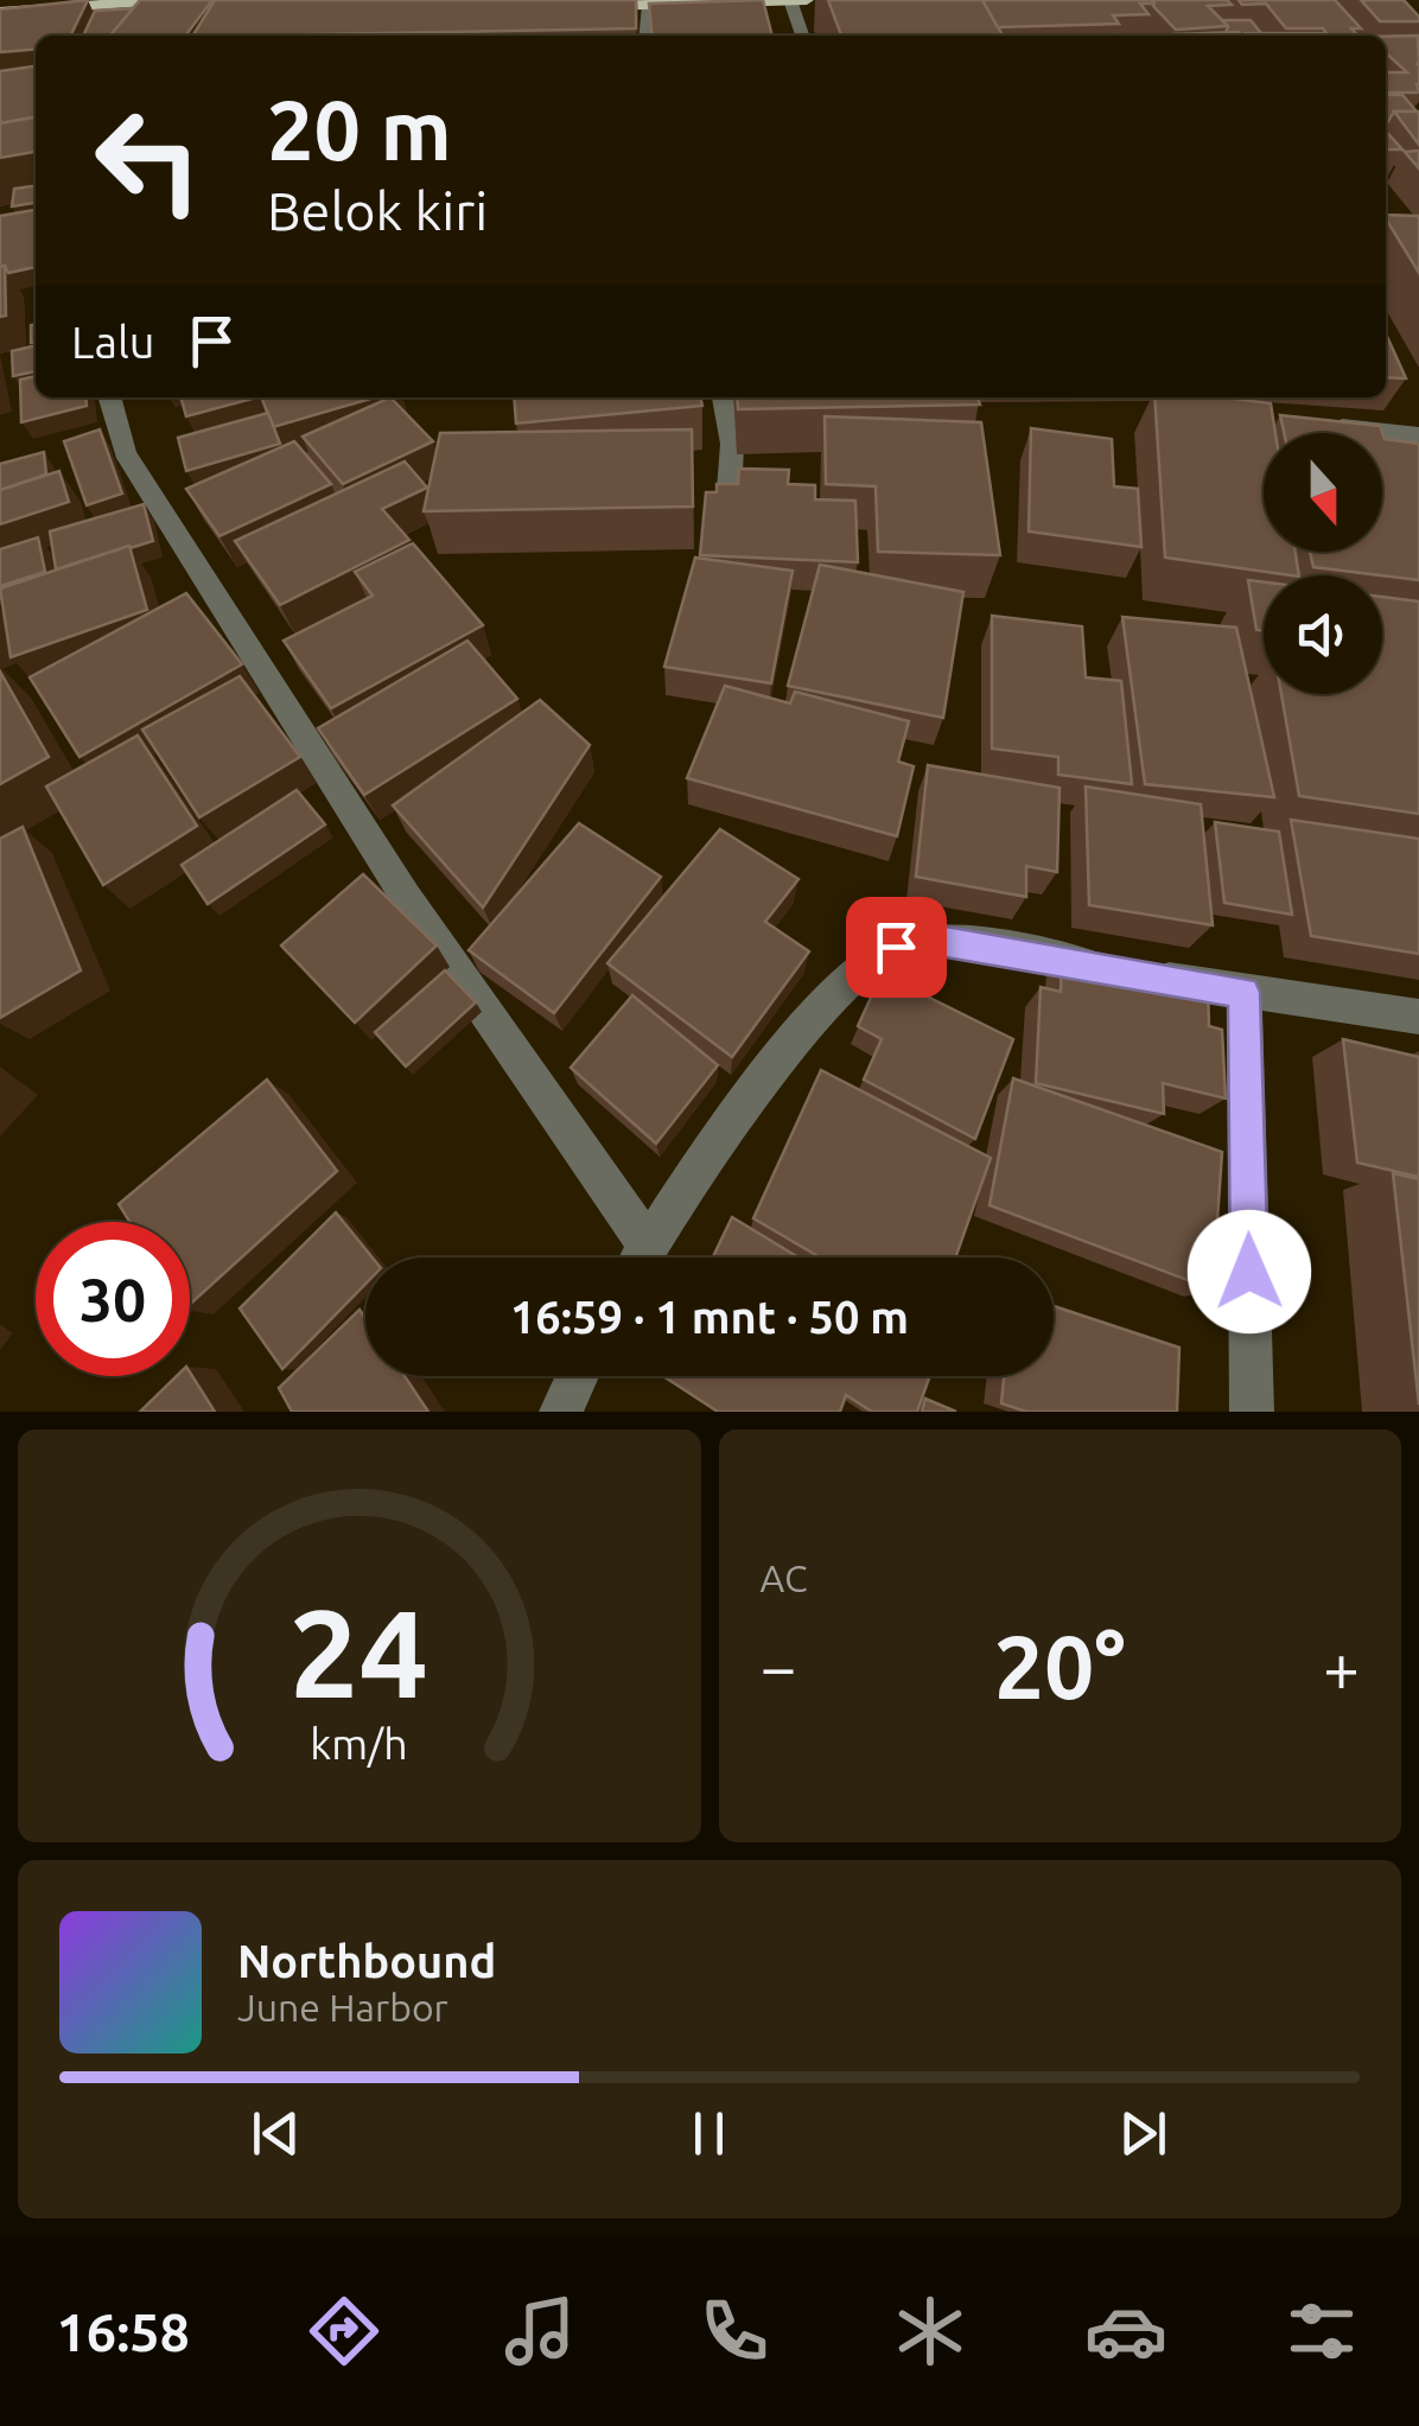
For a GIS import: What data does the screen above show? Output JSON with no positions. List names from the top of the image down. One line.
{"north":"bottom","page":{"turn":["20 m","Belok kiri"],"then":"Lalu","limit":"30","trip":"16:59 · 1 mnt · 50 m","tile":"AC","heat":["−","20°","+"],"song":["Northbound","June Harbor"],"tabs":"16:58","gauge":["24","km/h"]}}
